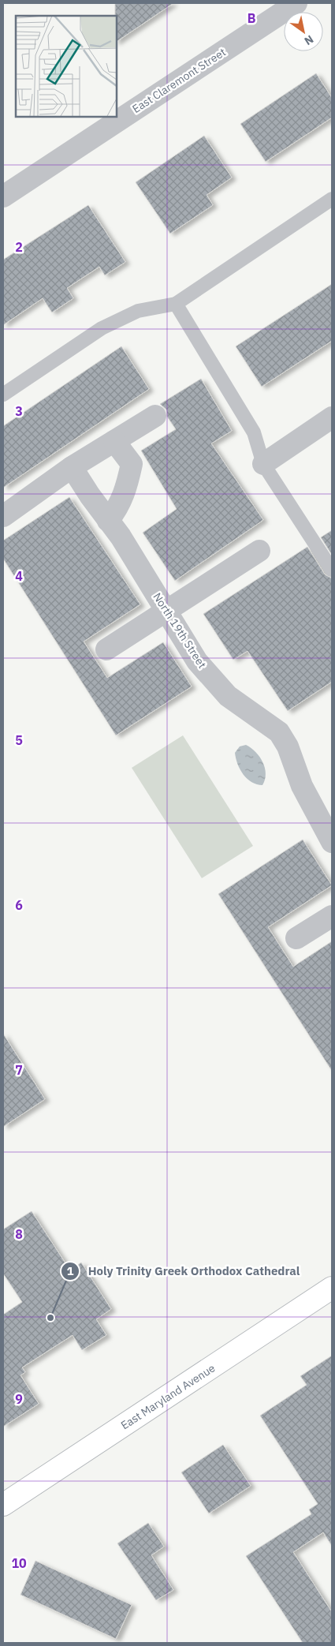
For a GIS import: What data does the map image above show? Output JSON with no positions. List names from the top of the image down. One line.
{"streets":{"street":["East Claremont Street","North 19th Street","East Maryland Avenue"]},"places":["Holy Trinity Greek Orthodox Cathedral"],"north":"bottom right","grid":{"columns":["B"],"rows":["2","3","4","5","6","7","8","9","10"]}}
